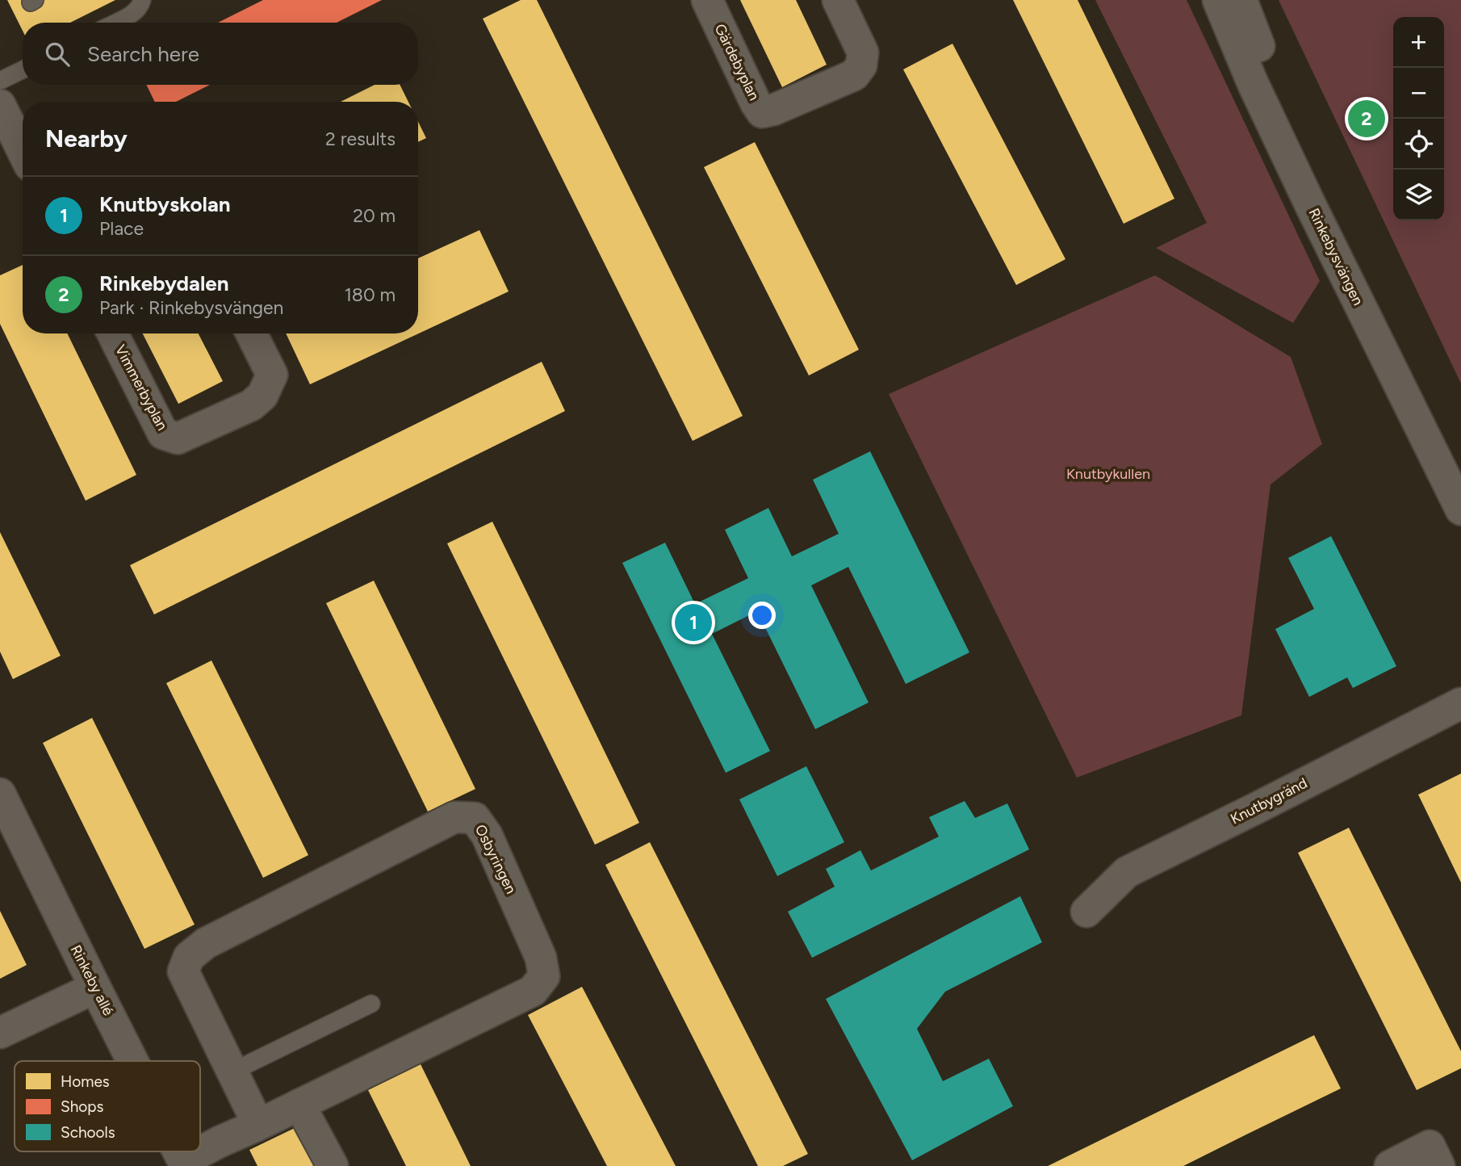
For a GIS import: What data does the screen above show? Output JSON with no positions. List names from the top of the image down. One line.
{"streets":{"street":["Gärdebyplan","Rinkebysvängen","Vimmerbyplan","Knutbygränd","Osbyringen","Rinkeby allé"]},"parks":["Knutbykullen"],"legend":["Homes","Shops","Schools"],"page":{"map_buttons":["+","−"],"search":"Search here","pins":["2","1"],"heading":["Nearby","2 results"],"list":[{"mark":"1","name":"Knutbyskolan","note":"Place","value":"20 m"},{"mark":"2","name":"Rinkebydalen","note":"Park · Rinkebysvängen","value":"180 m"}]}}
